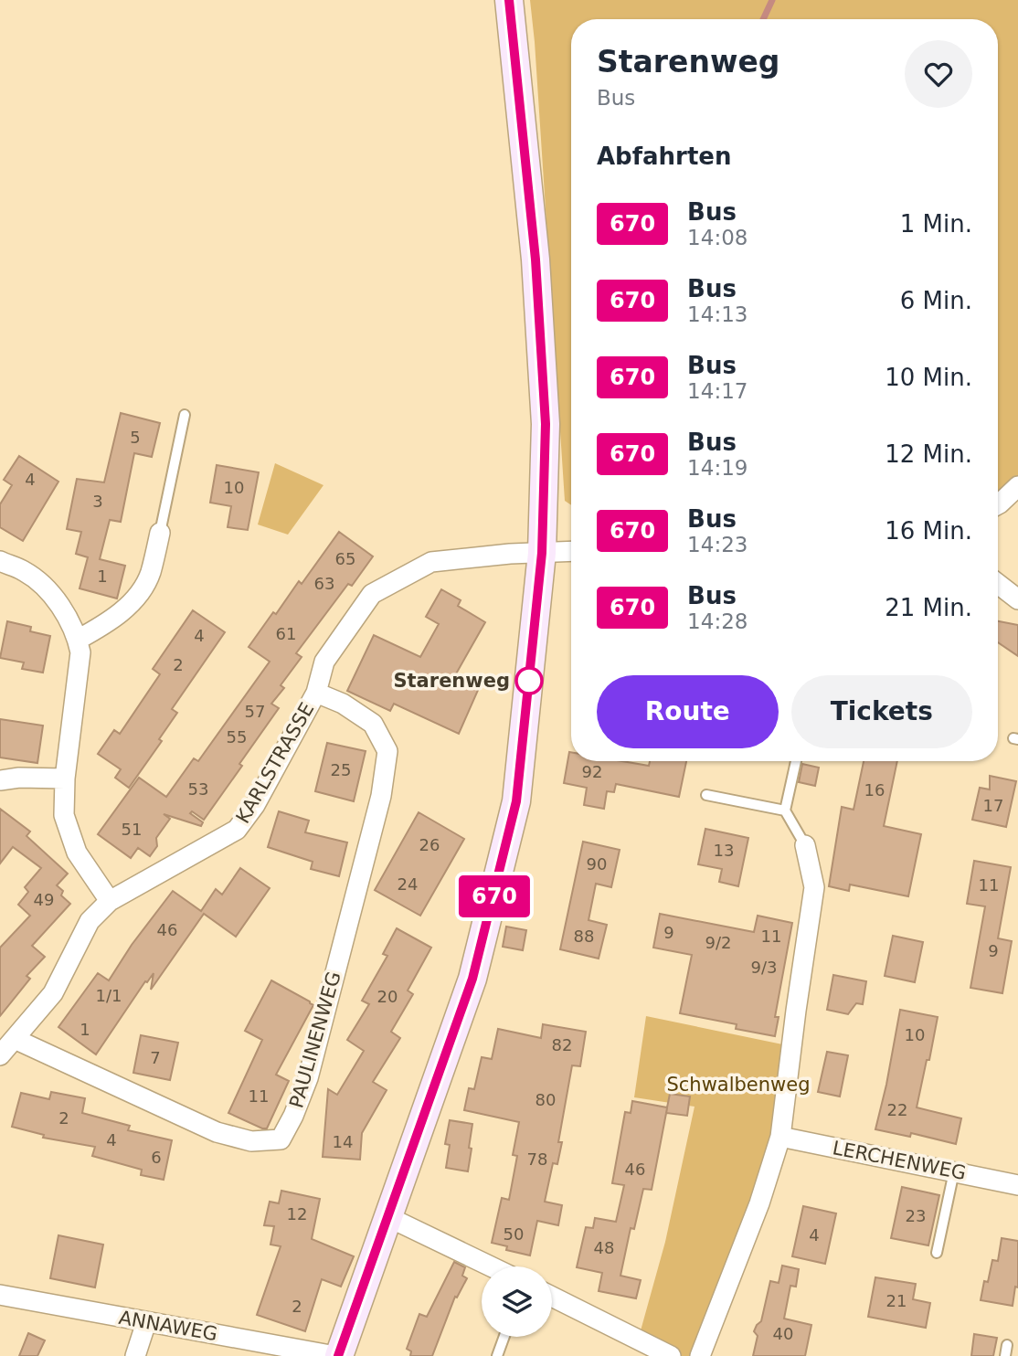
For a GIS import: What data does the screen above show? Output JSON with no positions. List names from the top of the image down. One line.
{"streets":{"street":["KARLSTRASSE","PAULINENWEG","LERCHENWEG","ANNAWEG"]},"crossings":[["KARLSTRASSE","PAULINENWEG"]],"parks":["Schwalbenweg"],"places":["Starenweg"],"lines":["bus line 670"],"house_numbers":["5","4","10","3","65","1","63","61","4","2","57","55","25","92","53","16","17","51","26","13","90","24","11","49","46","9","88","11","9/2","9","9/3","1/1","20","1","10","82","7","11","80","22","2","4","14","6","78","46","12","23","50","4","48","21","2","40"],"page":{"on_map":"670","heading":[["Starenweg","Bus"],"Abfahrten"],"list":[{"mark":"670","name":"Bus","note":"14:08","value":"1 Min."},{"mark":"670","name":"Bus","note":"14:13","value":"6 Min."},{"mark":"670","name":"Bus","note":"14:17","value":"10 Min."},{"mark":"670","name":"Bus","note":"14:19","value":"12 Min."},{"mark":"670","name":"Bus","note":"14:23","value":"16 Min."},{"mark":"670","name":"Bus","note":"14:28","value":"21 Min."}],"buttons":["Route","Tickets"]}}
